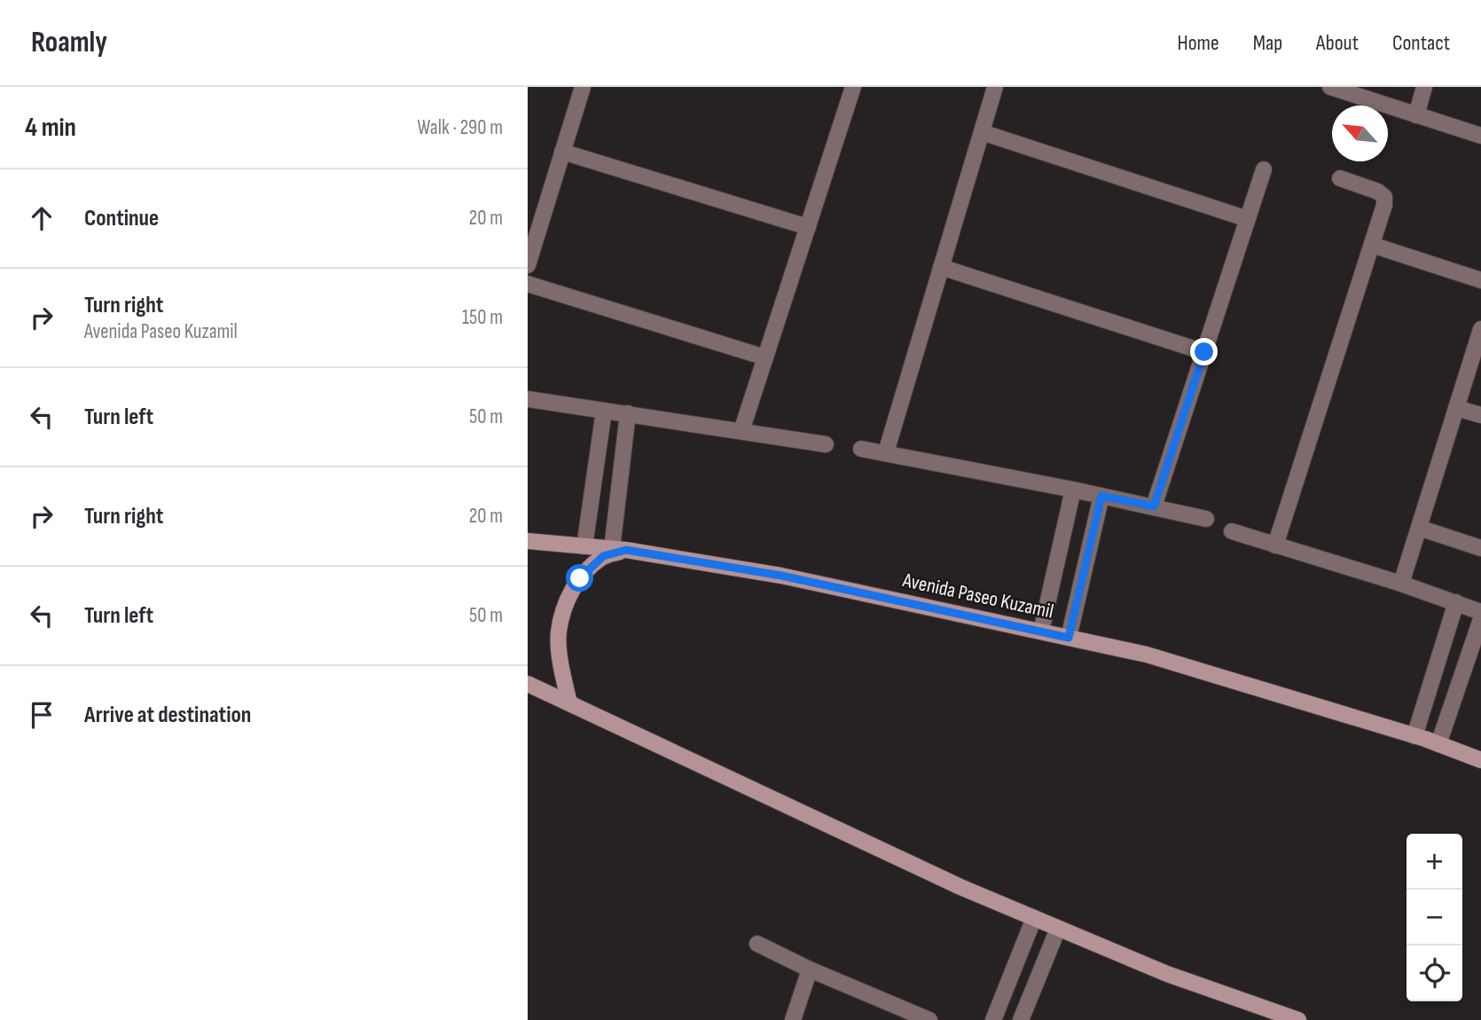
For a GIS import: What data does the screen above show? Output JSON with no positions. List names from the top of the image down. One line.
{"streets":{"main road":["Avenida Paseo Kuzamil"]},"north":"top left","page":{"header":"Roamly","nav":["Home","Map","About","Contact"],"heading":["4 min","Walk · 290 m"],"list":[["Continue","20 m"],["Turn right","Avenida Paseo Kuzamil","150 m"],["Turn left","50 m"],["Turn right","20 m"],["Turn left","50 m"],"Arrive at destination"],"map_buttons":["+","−"]}}
